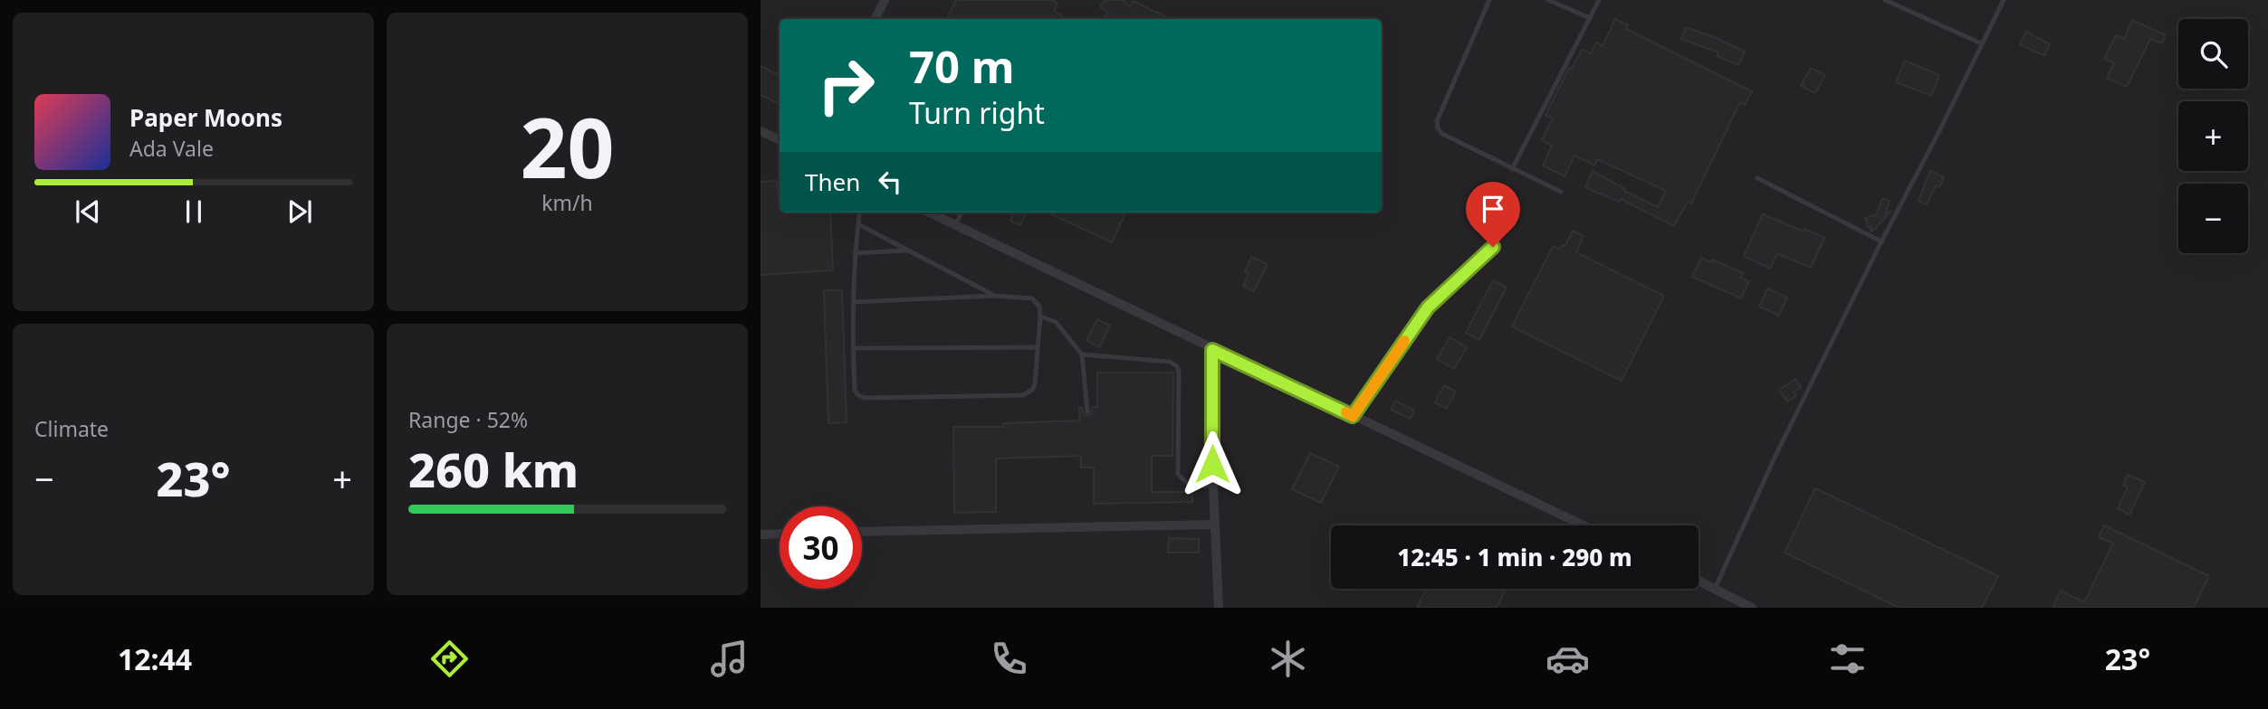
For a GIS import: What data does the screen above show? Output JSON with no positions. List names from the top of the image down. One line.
{"page":{"tile":[["20","km/h"],"Climate",["Range · 52%","260 km"]],"map_buttons":["+","−"],"turn":["70 m","Turn right"],"song":["Paper Moons","Ada Vale"],"then":"Then","heat":["−","23°","+"],"limit":"30","trip":"12:45 · 1 min · 290 m","tabs":["12:44","23°"]}}
